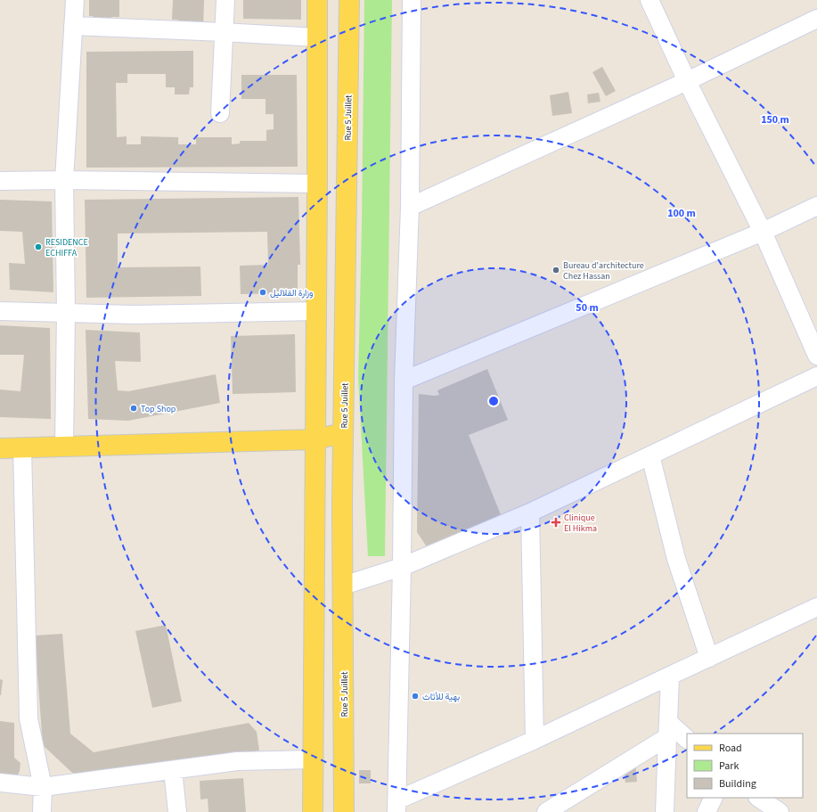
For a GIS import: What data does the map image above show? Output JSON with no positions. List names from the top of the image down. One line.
{"streets":{"main road":["Rue 5 Juillet"]},"places":{"other":["RESIDENCE ECHIFFA","Bureau d'architecture Chez Hassan","وزارة القلاليل","Top Shop","بهية للأثاث"],"health":["Clinique El Hikma"]},"legend":["Road","Park","Building"],"rings":["150 m","100 m","50 m"]}
